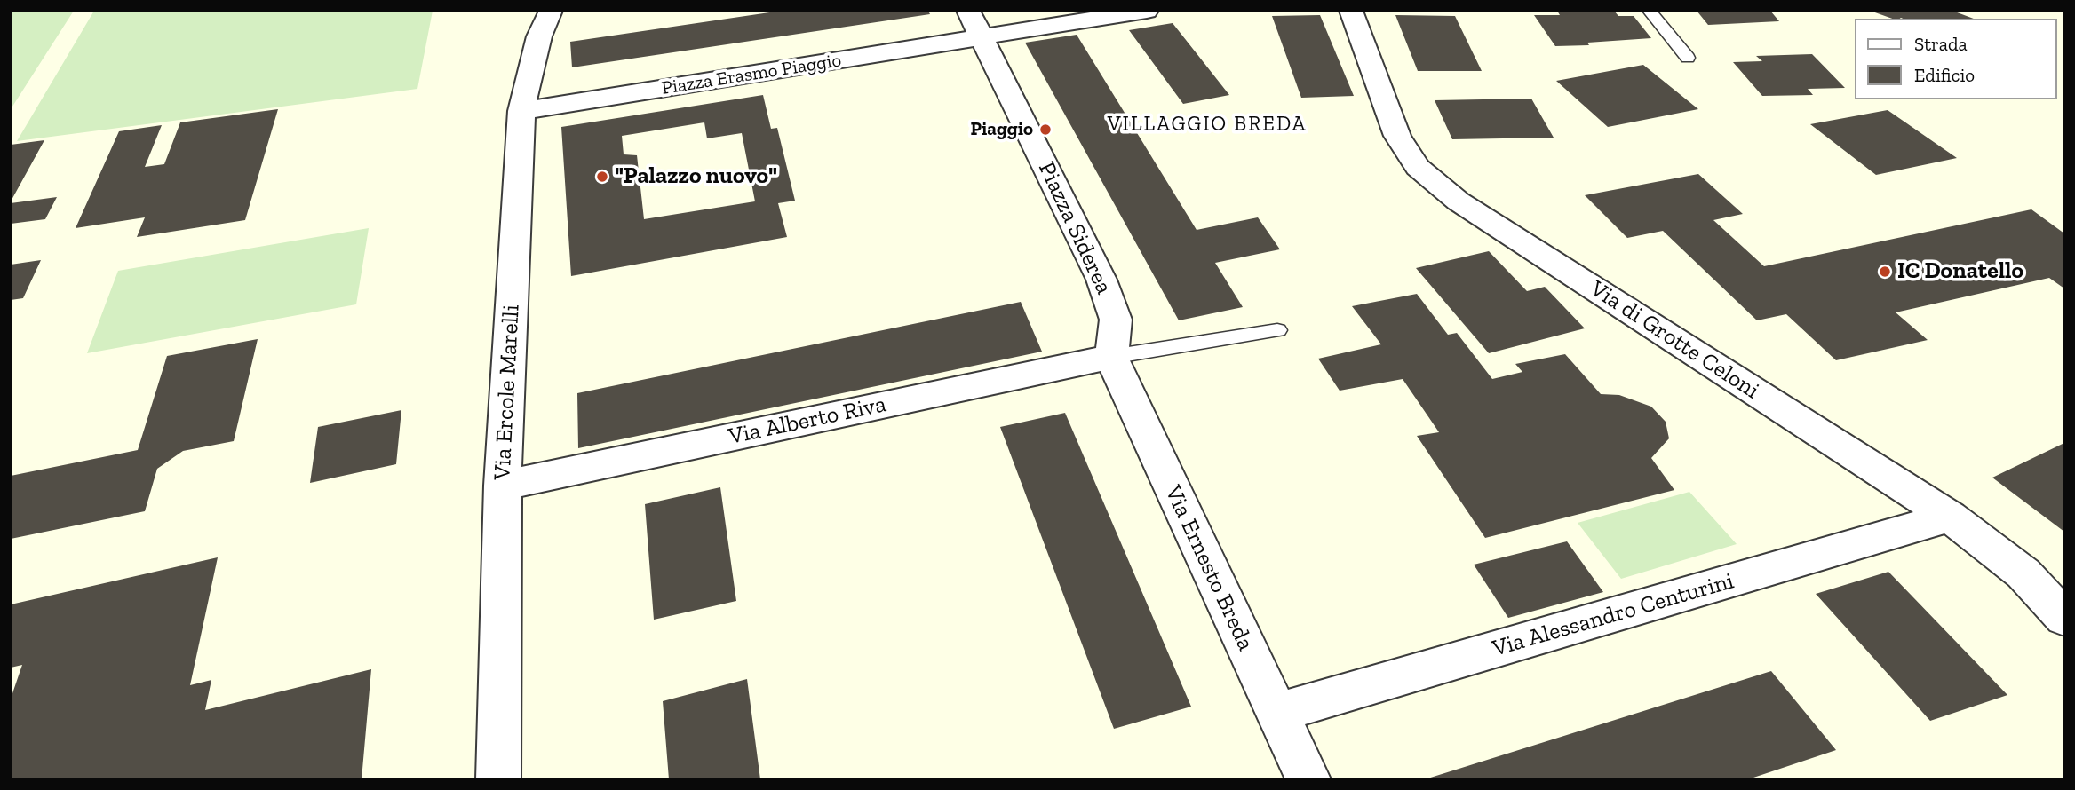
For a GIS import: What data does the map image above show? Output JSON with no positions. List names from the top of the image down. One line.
{"streets":{"street":["Piazza Erasmo Piaggio","Piazza Siderea","Via di Grotte Celoni","Via Ercole Marelli","Via Alberto Riva","Via Ernesto Breda","Via Alessandro Centurini"]},"crossings":[["Piazza Erasmo Piaggio","Piazza Siderea"],["Piazza Erasmo Piaggio","Via Ercole Marelli"],["Piazza Siderea","Via Alberto Riva"],["Piazza Siderea","Via Ernesto Breda"],["Via di Grotte Celoni","Via Alessandro Centurini"],["Via Ercole Marelli","Via Alberto Riva"],["Via Alberto Riva","Via Ernesto Breda"],["Via Ernesto Breda","Via Alessandro Centurini"]],"districts":["VILLAGGIO BREDA"],"places":["Piaggio","\"Palazzo nuovo\"","IC Donatello"],"legend":["Strada","Edificio"]}
